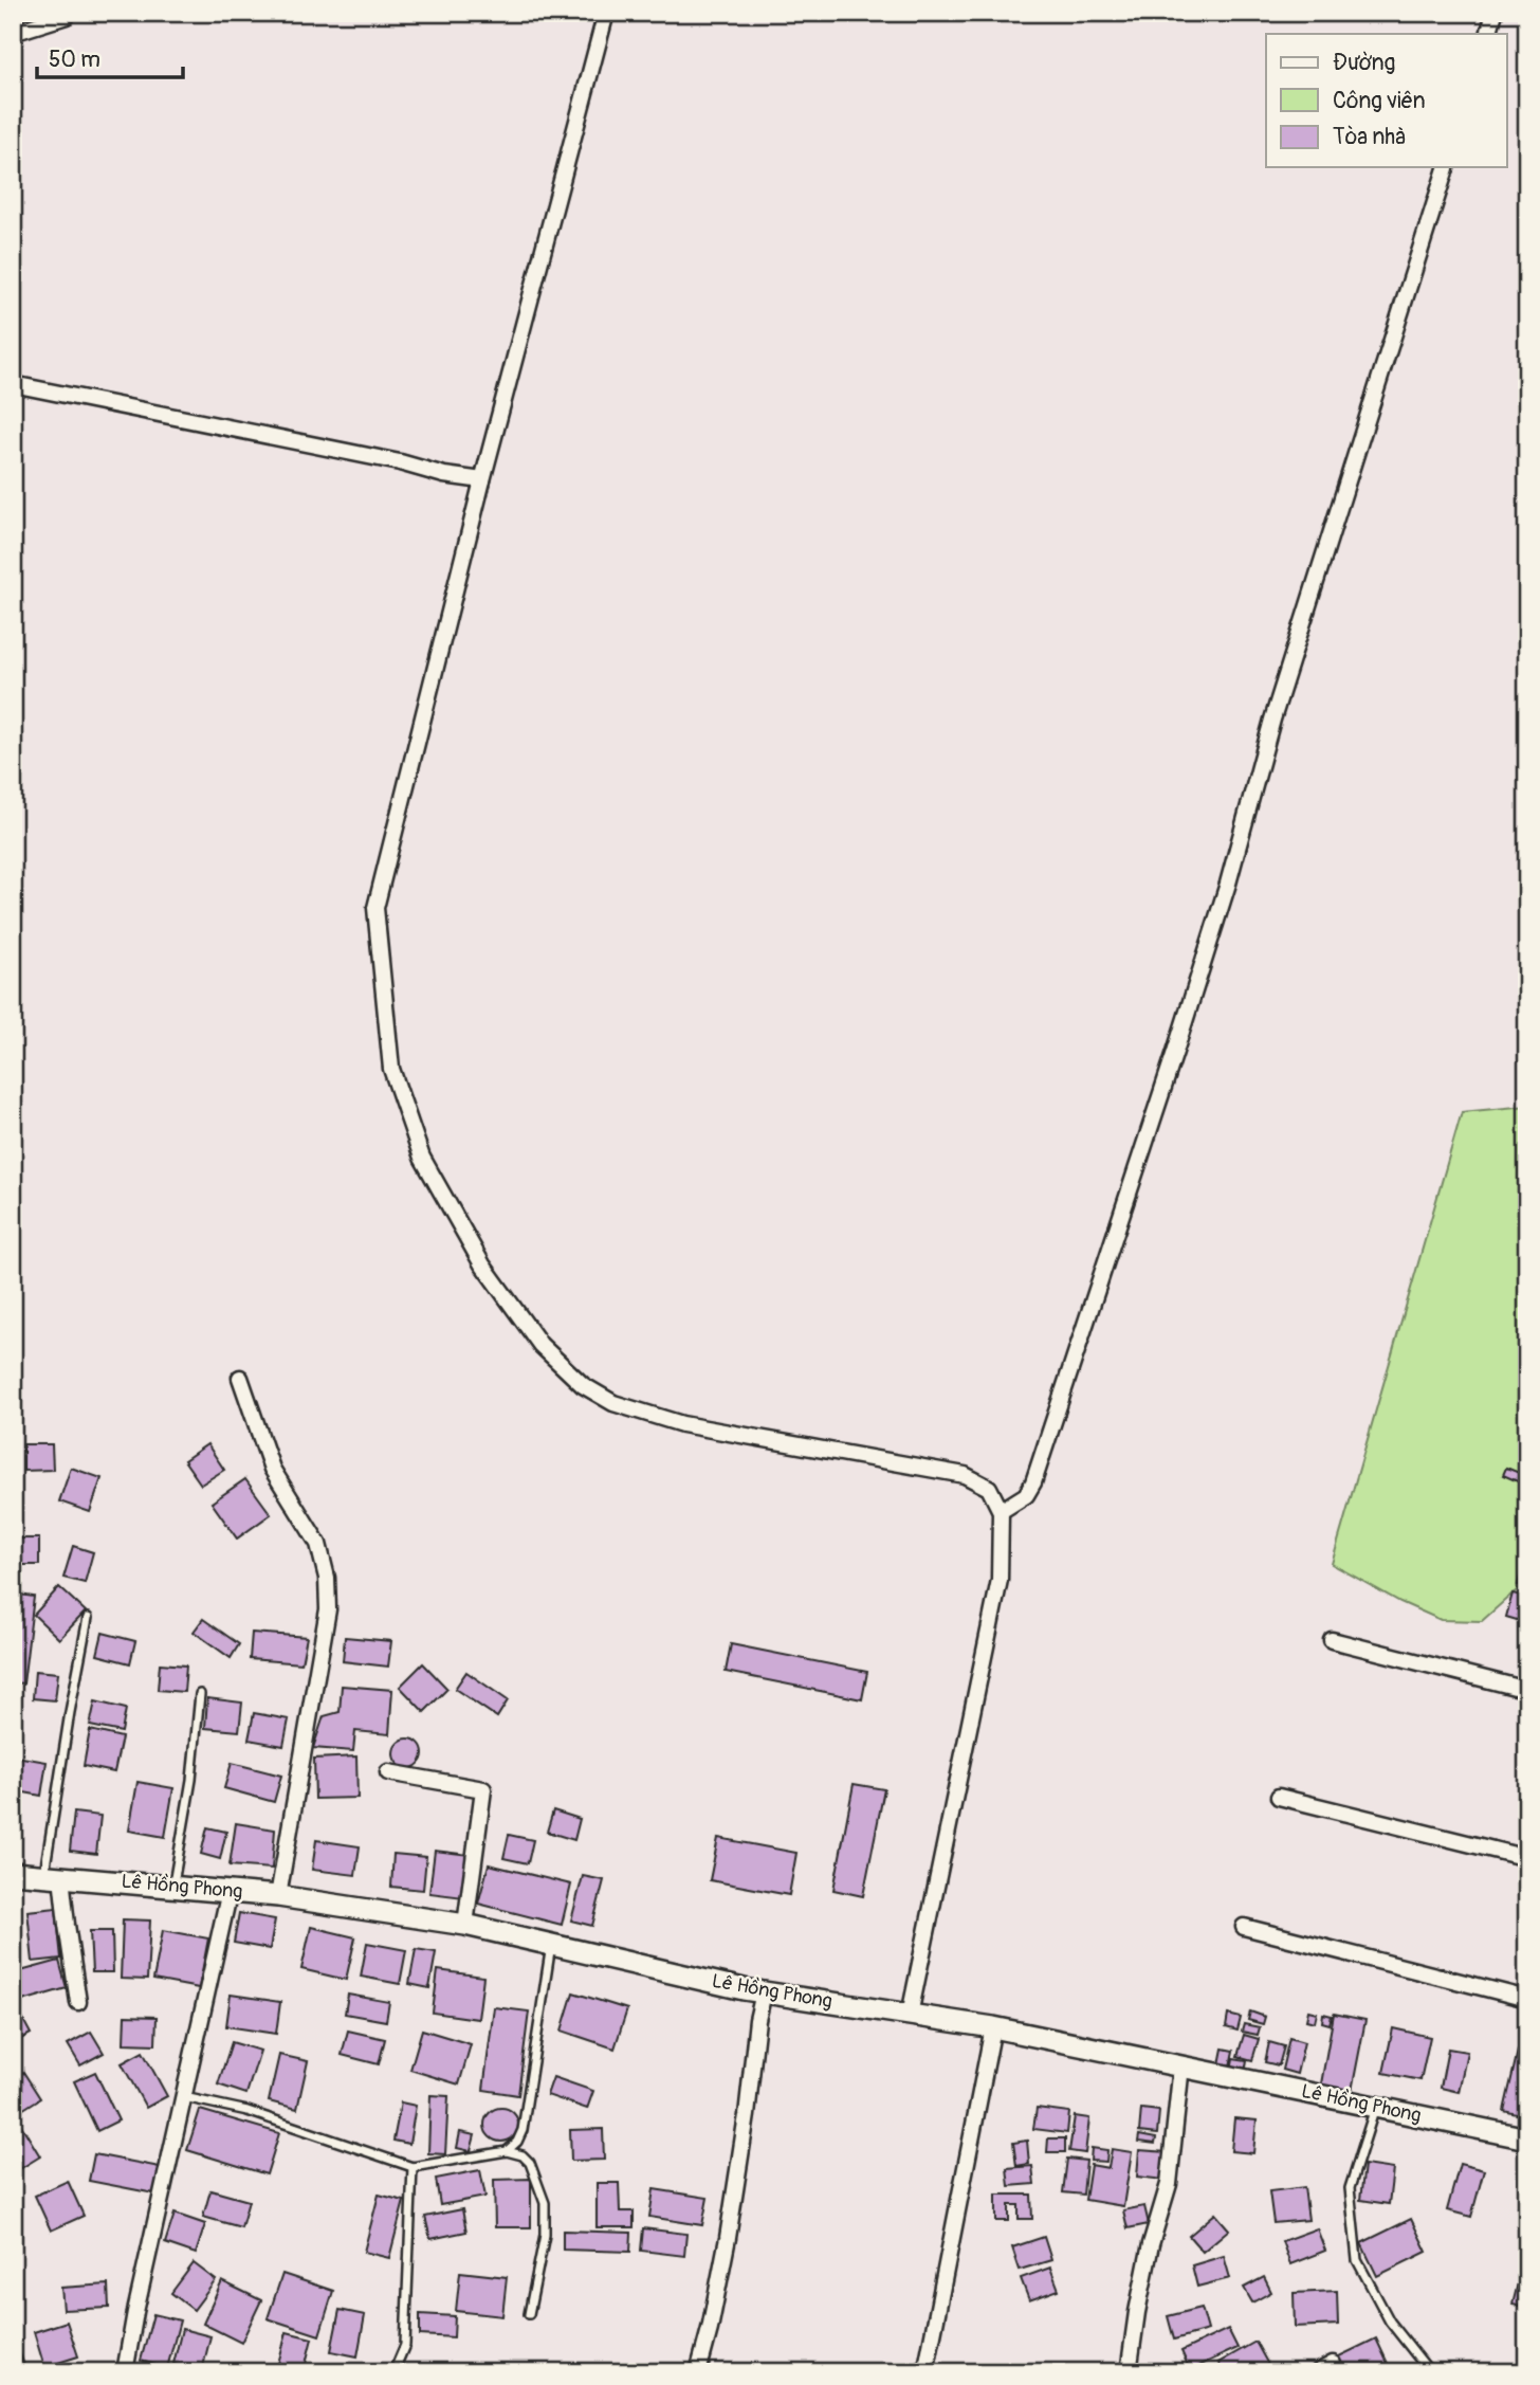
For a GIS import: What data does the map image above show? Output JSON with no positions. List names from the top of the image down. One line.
{"streets":{"street":["Lê Hồng Phong"]},"legend":["Đường","Công viên","Tòa nhà"],"scale_bar":"50 m"}
